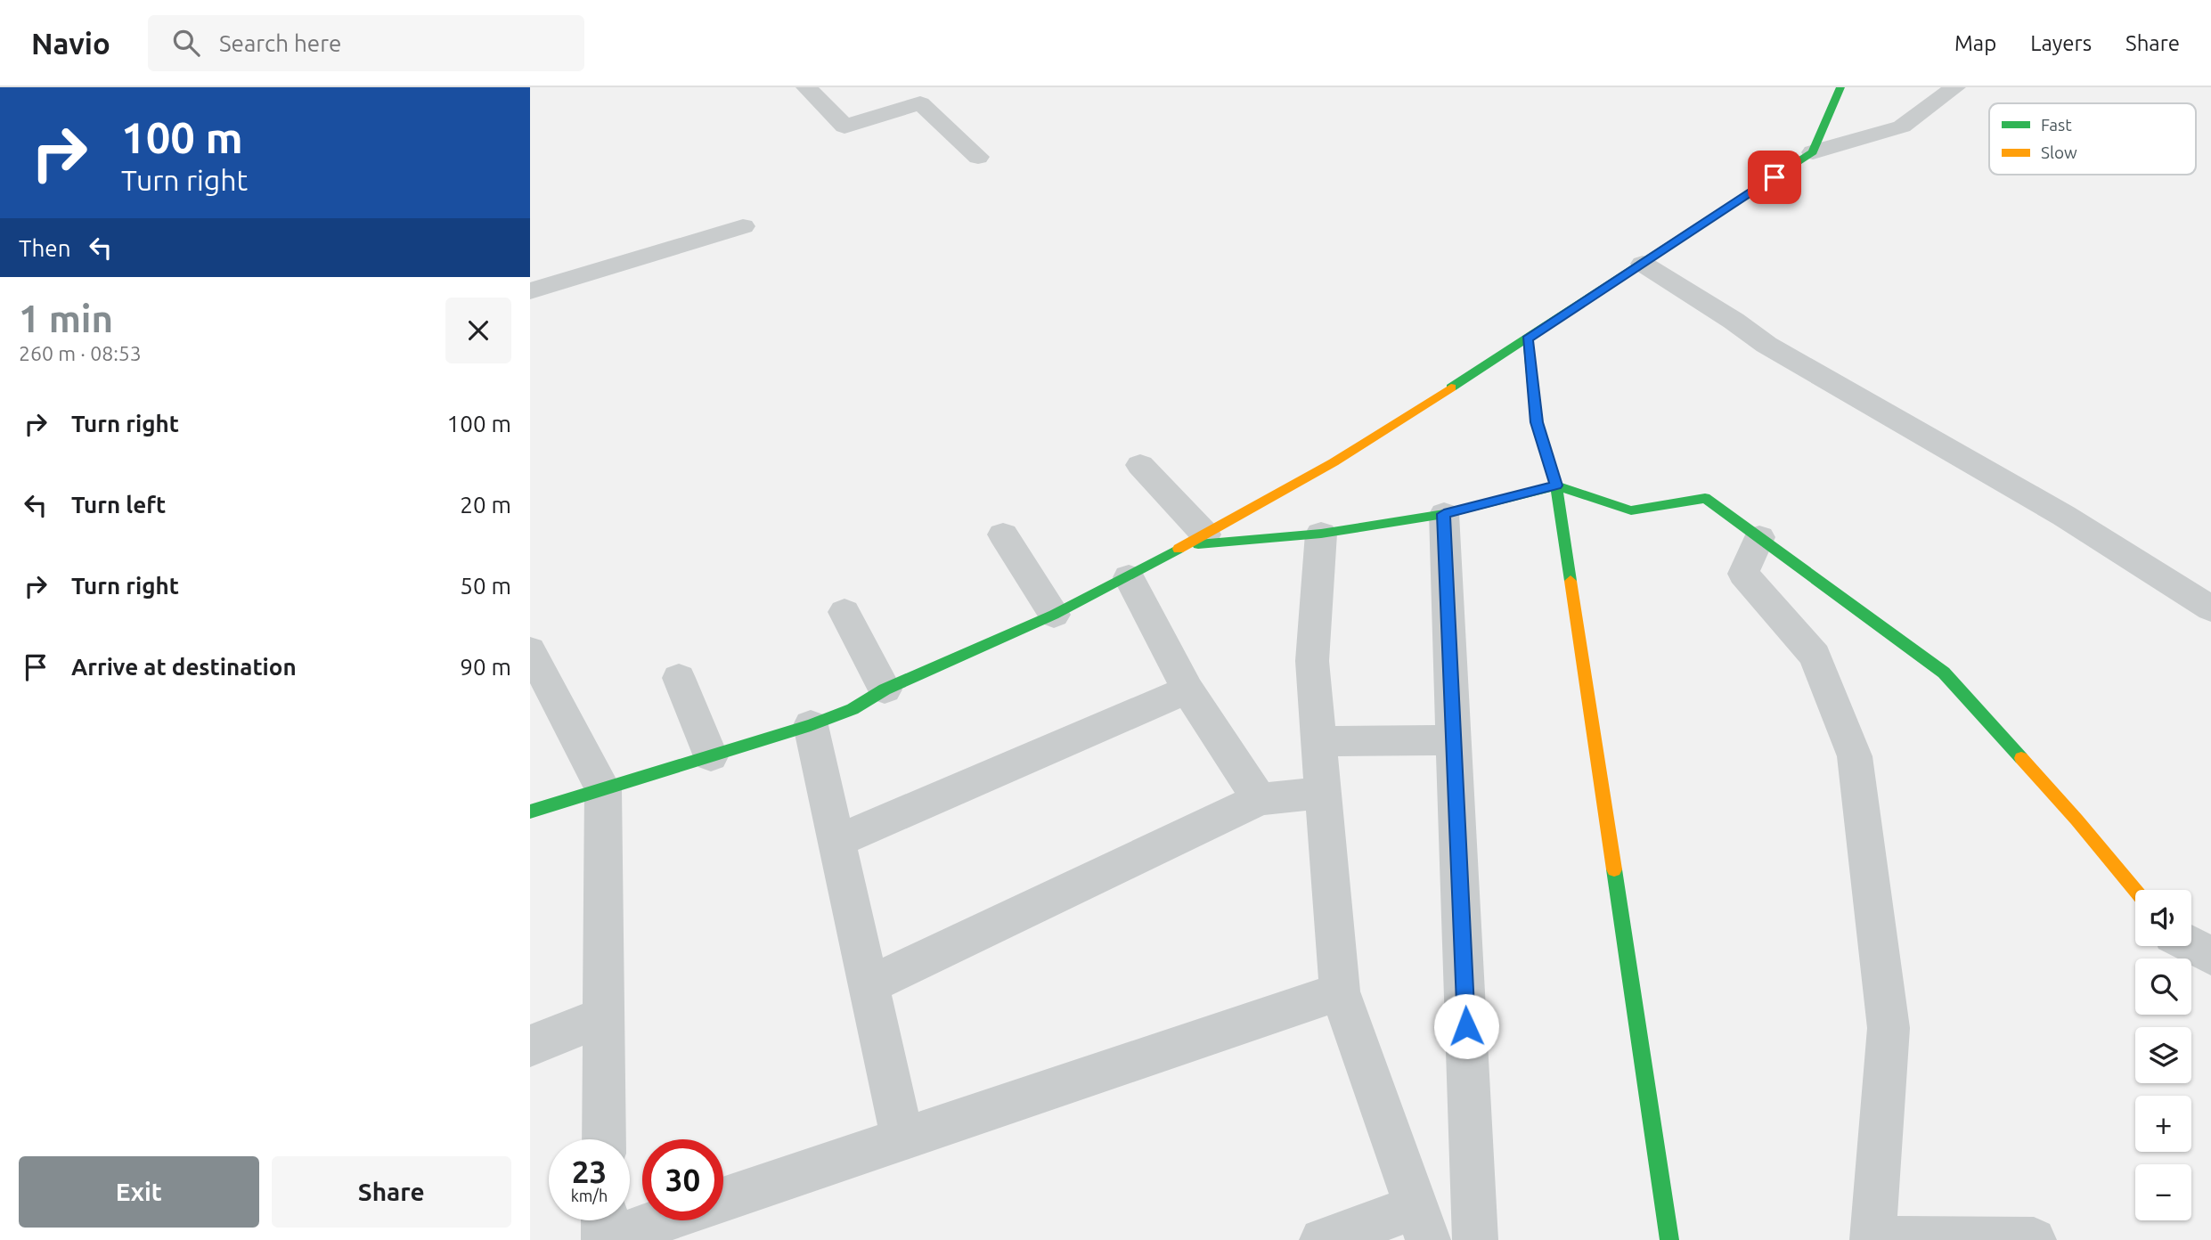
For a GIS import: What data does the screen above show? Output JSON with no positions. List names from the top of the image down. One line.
{"legend":["Fast","Slow"],"page":{"header":"Navio","search":"Search here","nav":["Map","Layers","Share"],"turn":["100 m","Turn right"],"then":"Then","heading":["1 min","260 m · 08:53"],"list":[{"name":"Turn right","value":"100 m"},{"name":"Turn left","value":"20 m"},{"name":"Turn right","value":"50 m"},{"name":"Arrive at destination","value":"90 m"}],"map_buttons":["+","−"],"speed":"23 km/h","limit":"30","buttons":["Exit","Share"]}}
